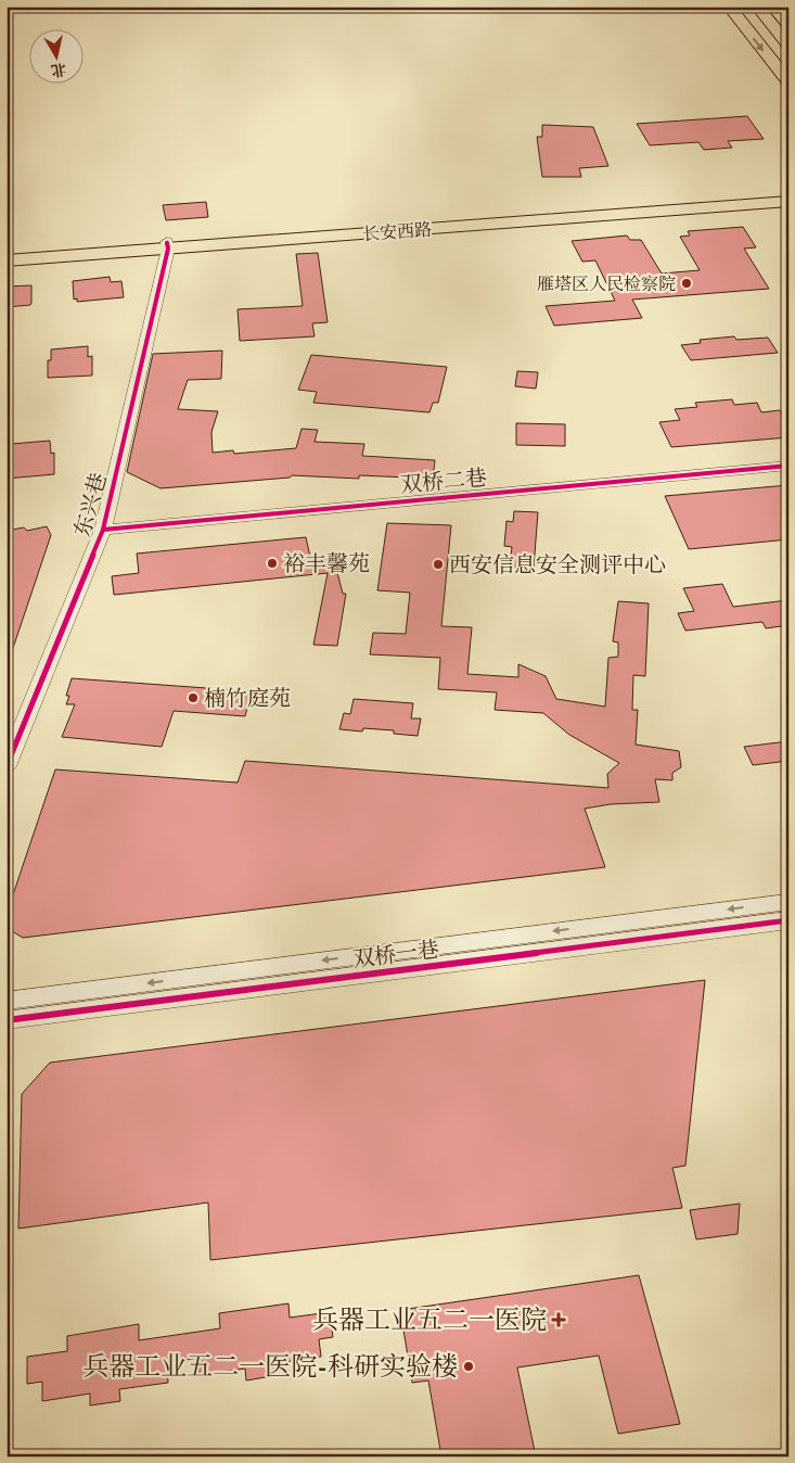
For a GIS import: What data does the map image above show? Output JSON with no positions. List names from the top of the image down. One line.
{"streets":{"main road":["长安西路"],"street":["双桥二巷","东兴巷","双桥一巷"]},"crossings":[["长安西路","东兴巷"],["双桥二巷","东兴巷"]],"places":{"other":["雁塔区人民检察院","裕丰馨苑","西安信息安全测评中心","楠竹庭苑","兵器工业五二一医院-科研实验楼"],"health":["兵器工业五二一医院"]},"north":"bottom"}
